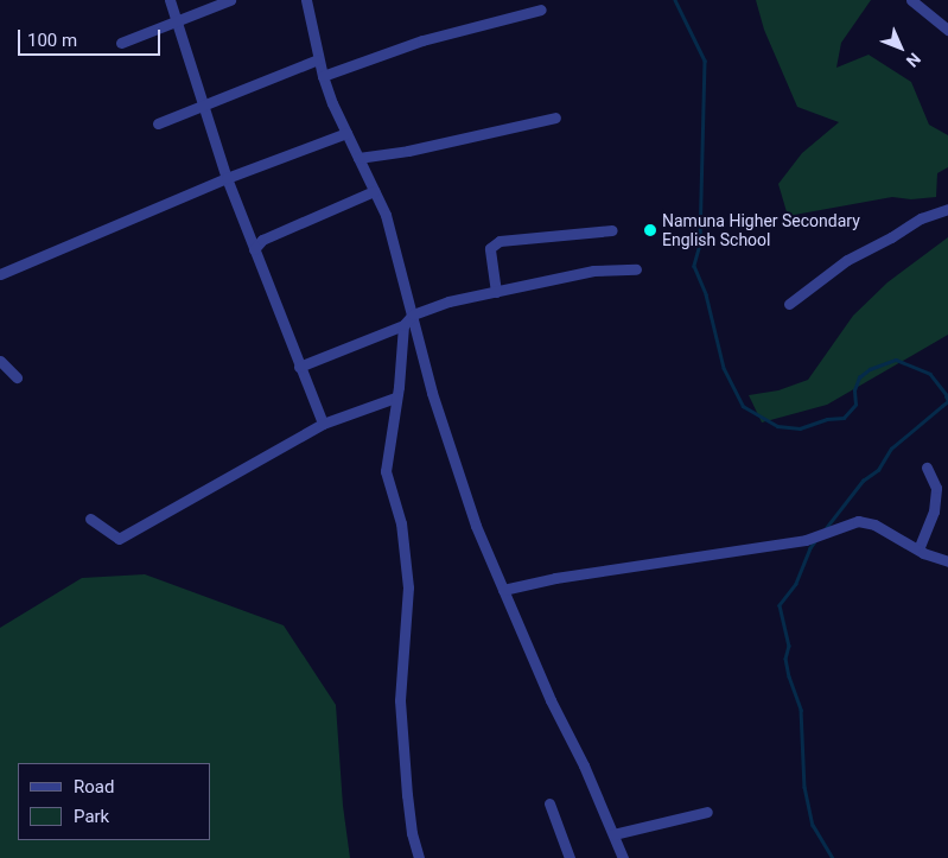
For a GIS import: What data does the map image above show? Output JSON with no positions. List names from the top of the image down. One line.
{"places":["Namuna Higher Secondary English School"],"legend":["Road","Park"],"scale_bar":"100 m","north":"bottom right"}
